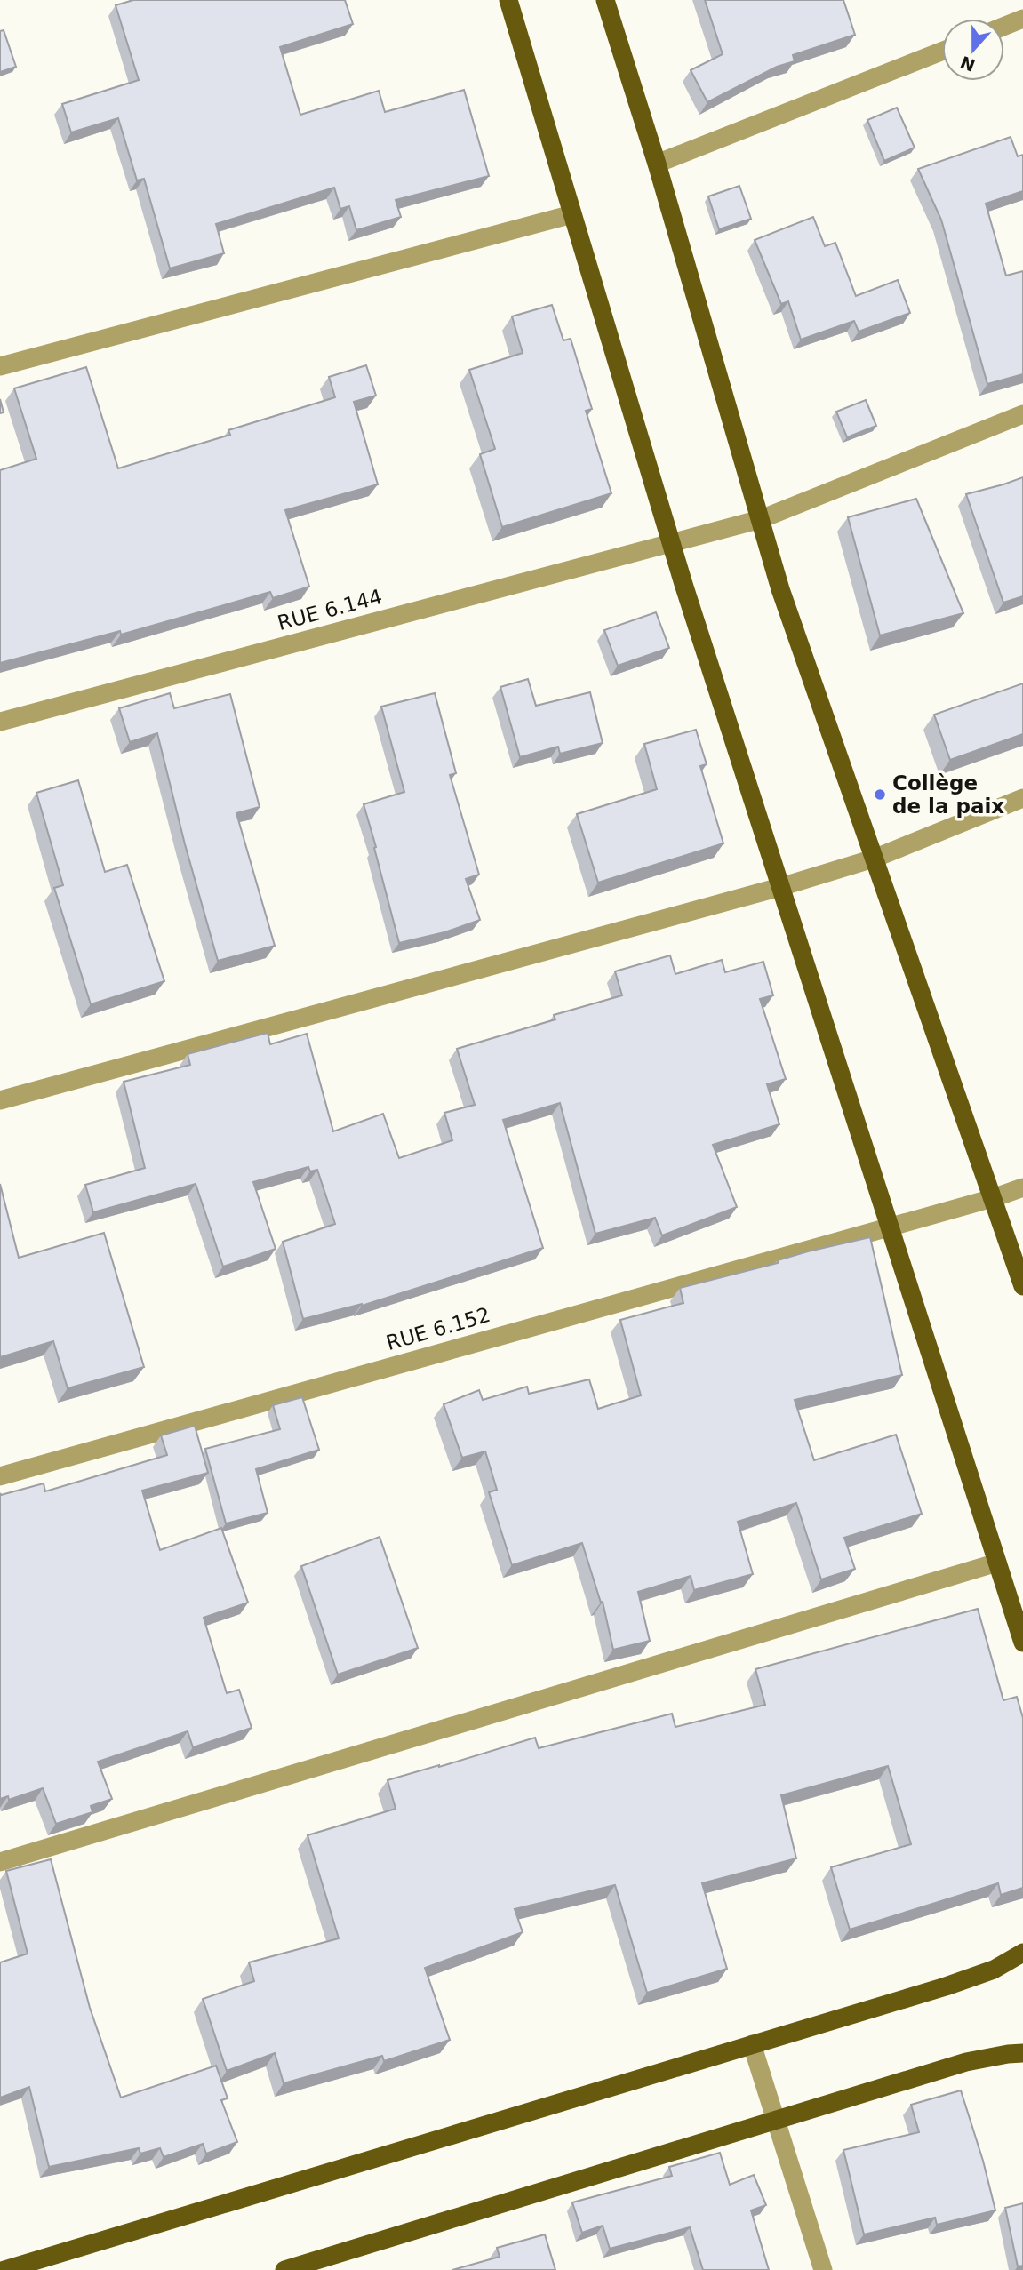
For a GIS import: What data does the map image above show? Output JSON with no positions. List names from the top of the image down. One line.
{"streets":{"street":["RUE 6.144","RUE 6.152"]},"places":["Collège de la paix"],"north":"bottom"}
